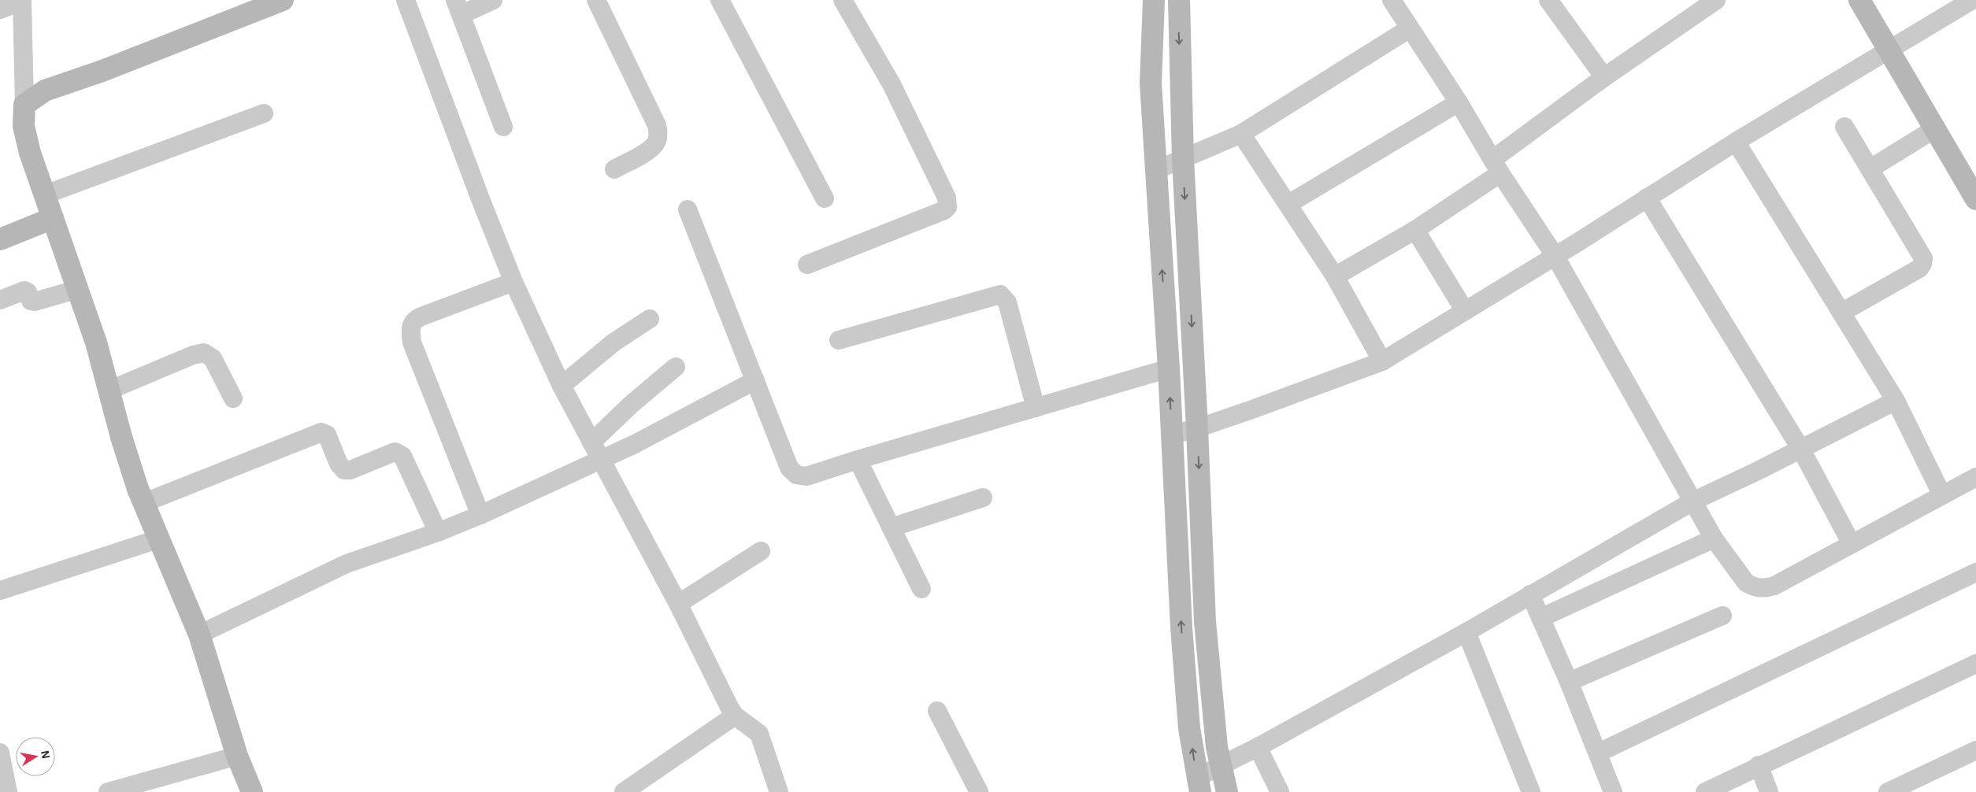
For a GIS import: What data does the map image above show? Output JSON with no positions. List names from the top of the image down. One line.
{"north":"right"}
